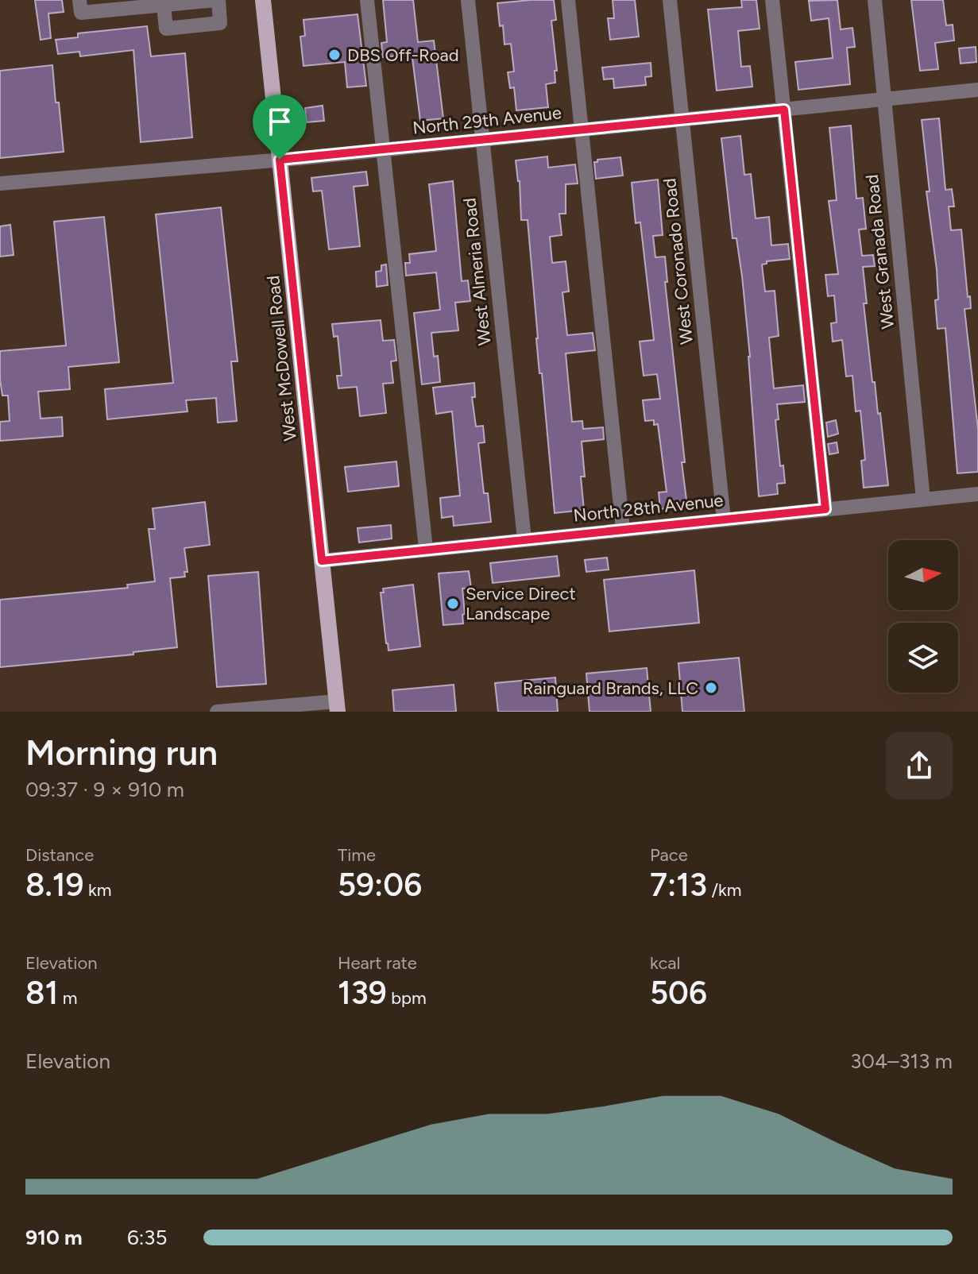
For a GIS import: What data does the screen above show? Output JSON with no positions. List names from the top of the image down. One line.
{"streets":{"main road":["West McDowell Road"],"street":["North 29th Avenue","West Granada Road","West Coronado Road","West Almeria Road","North 28th Avenue"]},"crossings":[["North 29th Avenue","West Granada Road"],["North 29th Avenue","West Coronado Road"],["North 29th Avenue","West Almeria Road"],["North 29th Avenue","West McDowell Road"],["West Granada Road","North 28th Avenue"],["West Coronado Road","North 28th Avenue"],["West Almeria Road","North 28th Avenue"],["West McDowell Road","North 28th Avenue"]],"places":["DBS Off-Road","Service Direct Landscape","Rainguard Brands, LLC"],"north":"right","page":{"heading":["Morning run","09:37 · 9 × 910 m"],"stats":[["Distance","8.19 km"],["Time","59:06"],["Pace","7:13 /km"],["Elevation","81 m"],["Heart rate","139 bpm"],["kcal","506"]],"chart":["Elevation","304–313 m"],"list":[{"name":"910 m","note":"6:35"}]}}
